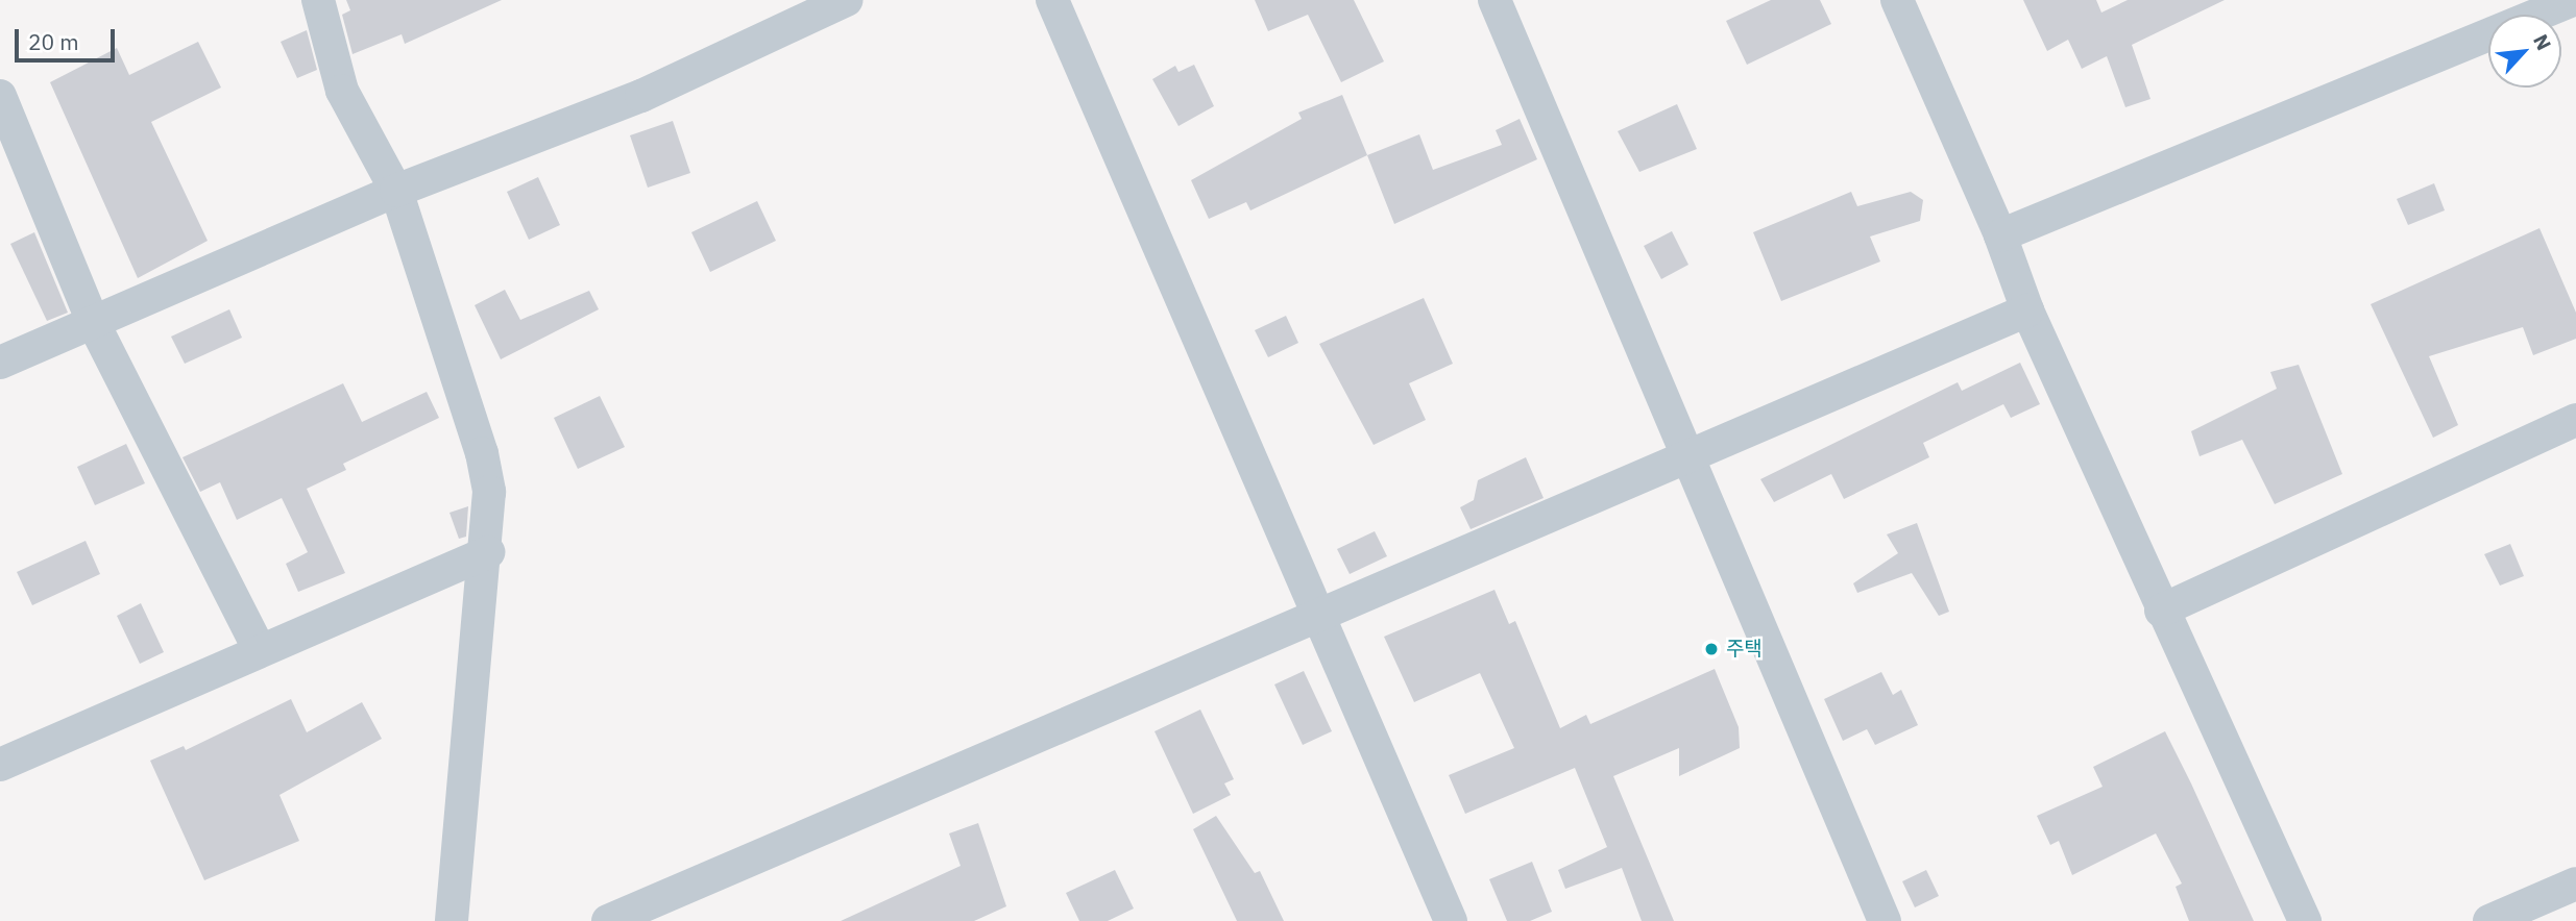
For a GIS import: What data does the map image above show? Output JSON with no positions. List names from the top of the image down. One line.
{"places":["주택"],"scale_bar":"20 m","north":"top right"}
